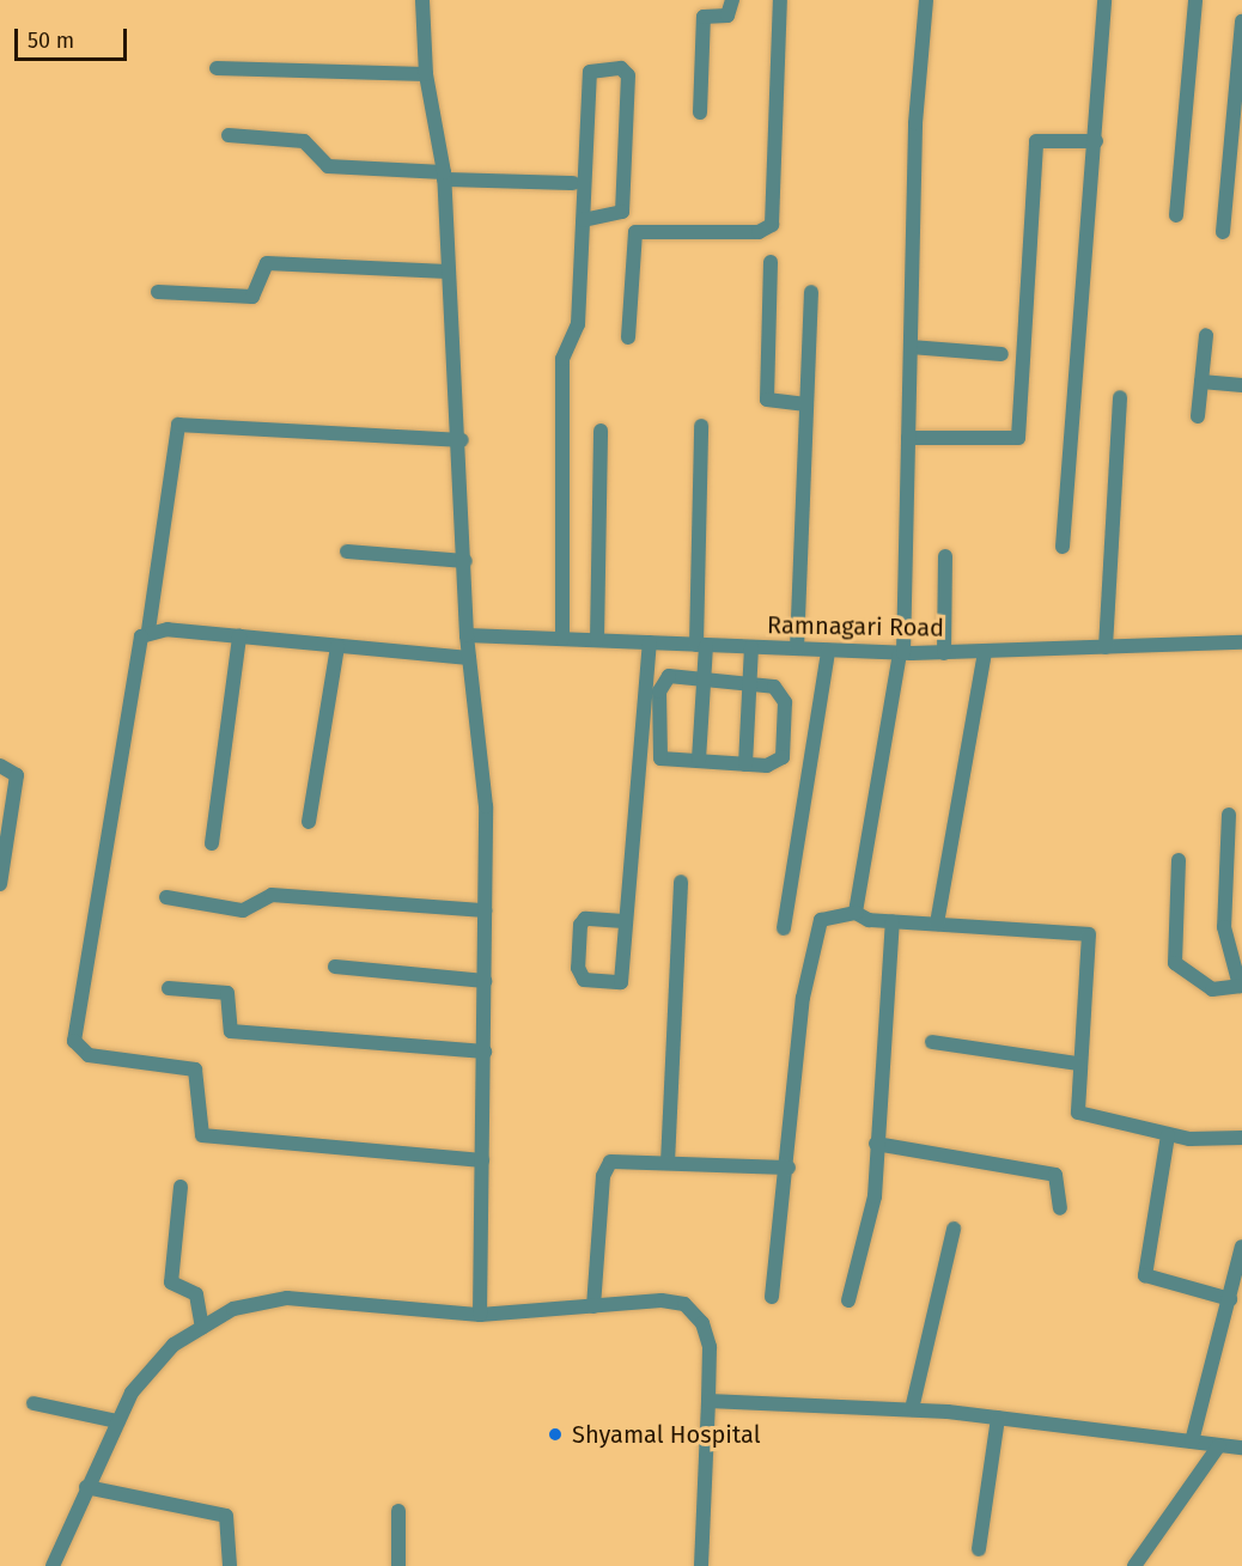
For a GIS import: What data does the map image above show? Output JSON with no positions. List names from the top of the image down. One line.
{"streets":{"street":["Ramnagari Road"]},"places":["Shyamal Hospital"],"scale_bar":"50 m"}
